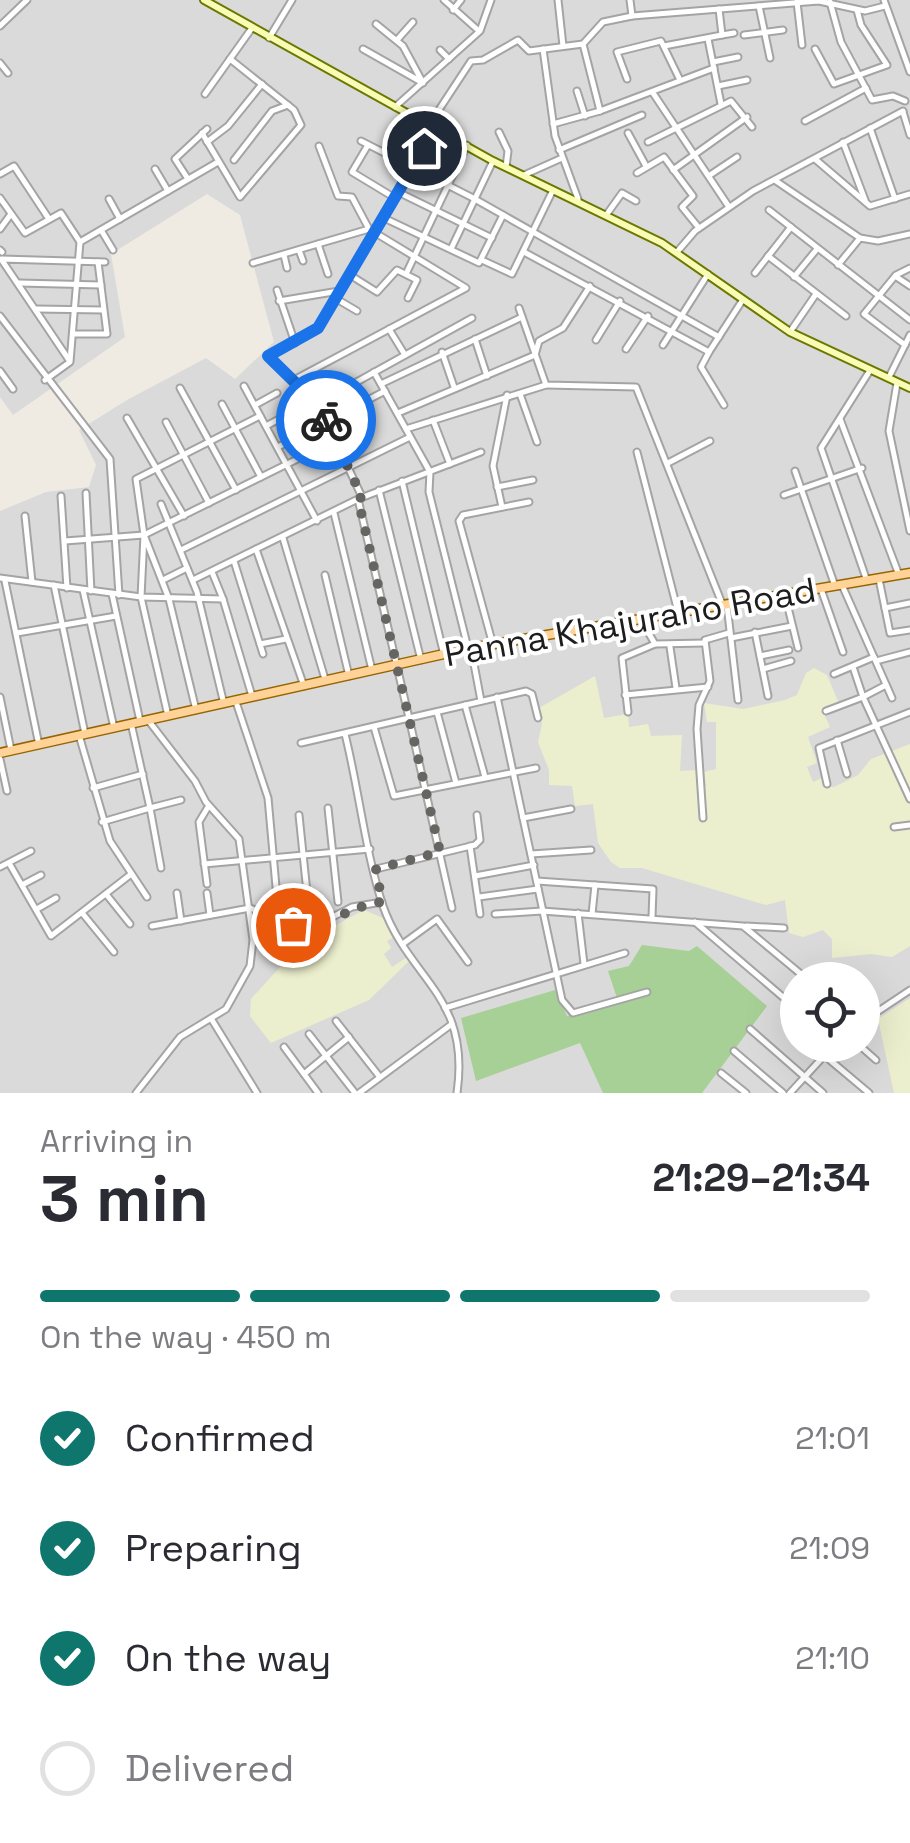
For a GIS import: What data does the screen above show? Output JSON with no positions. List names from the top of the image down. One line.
{"streets":{"main road":["Panna Khajuraho Road"]},"page":{"heading":["3 min","Arriving in","21:29–21:34"],"bar":"On the way · 450 m","list":[["Confirmed","21:01"],["Preparing","21:09"],["On the way","21:10"],"Delivered"]}}
